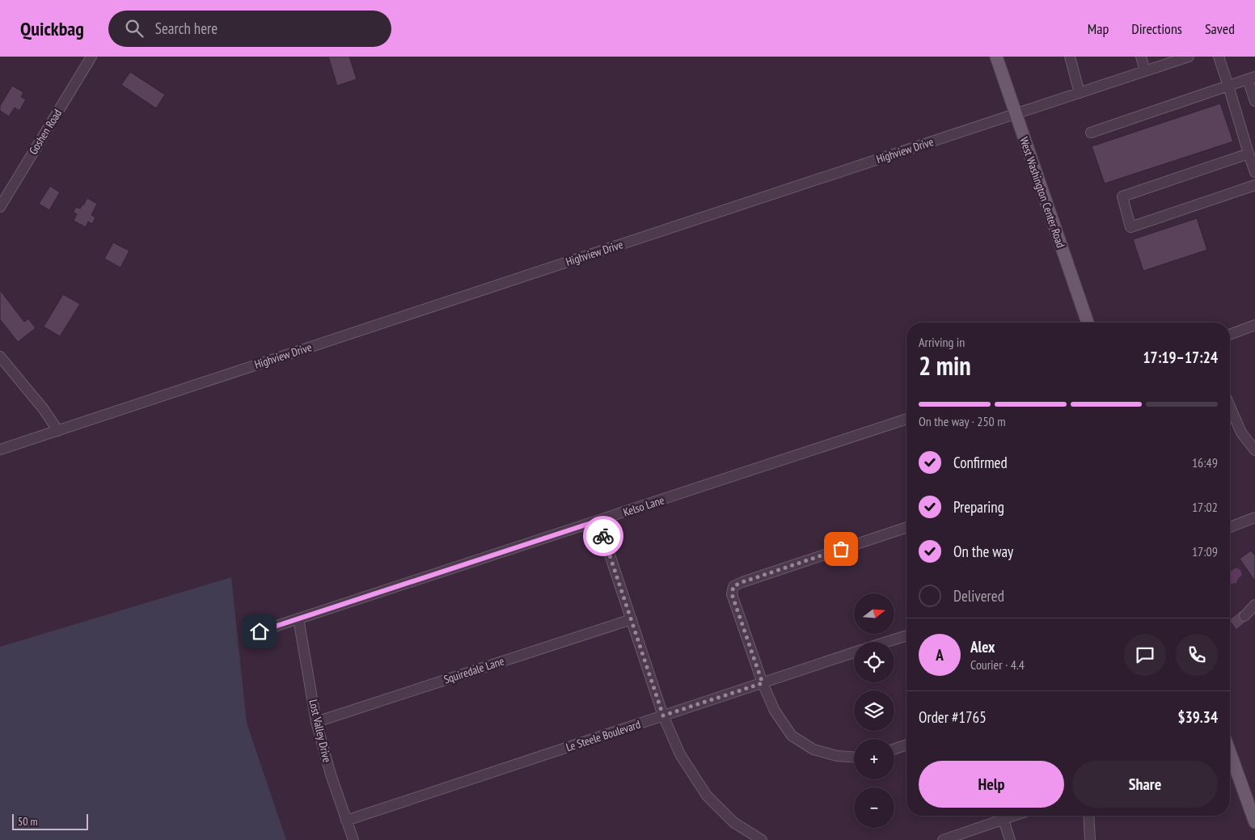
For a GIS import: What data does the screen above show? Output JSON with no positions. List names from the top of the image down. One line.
{"streets":{"main road":["West Washington Center Road"],"street":["Goshen Road","Highview Drive","Kelso Lane","Squiredale Lane","Lost Valley Drive","Le Steele Boulevard"]},"crossings":[["Highview Drive","West Washington Center Road"],["Kelso Lane","Lost Valley Drive"],["Squiredale Lane","Lost Valley Drive"],["Lost Valley Drive","Le Steele Boulevard"]],"scale_bar":"50 m","north":"right","page":{"header":"Quickbag","search":"Search here","nav":["Map","Directions","Saved"],"heading":["2 min","Arriving in","17:19–17:24"],"panel":["Alex","Courier · 4.4","Order #1765","$39.34"],"bar":"On the way · 250 m","list":[["Confirmed","16:49"],["Preparing","17:02"],["On the way","17:09"],"Delivered"],"map_buttons":["+","−"],"round":"A","buttons":["Help","Share"],"scale":"50 m"}}
